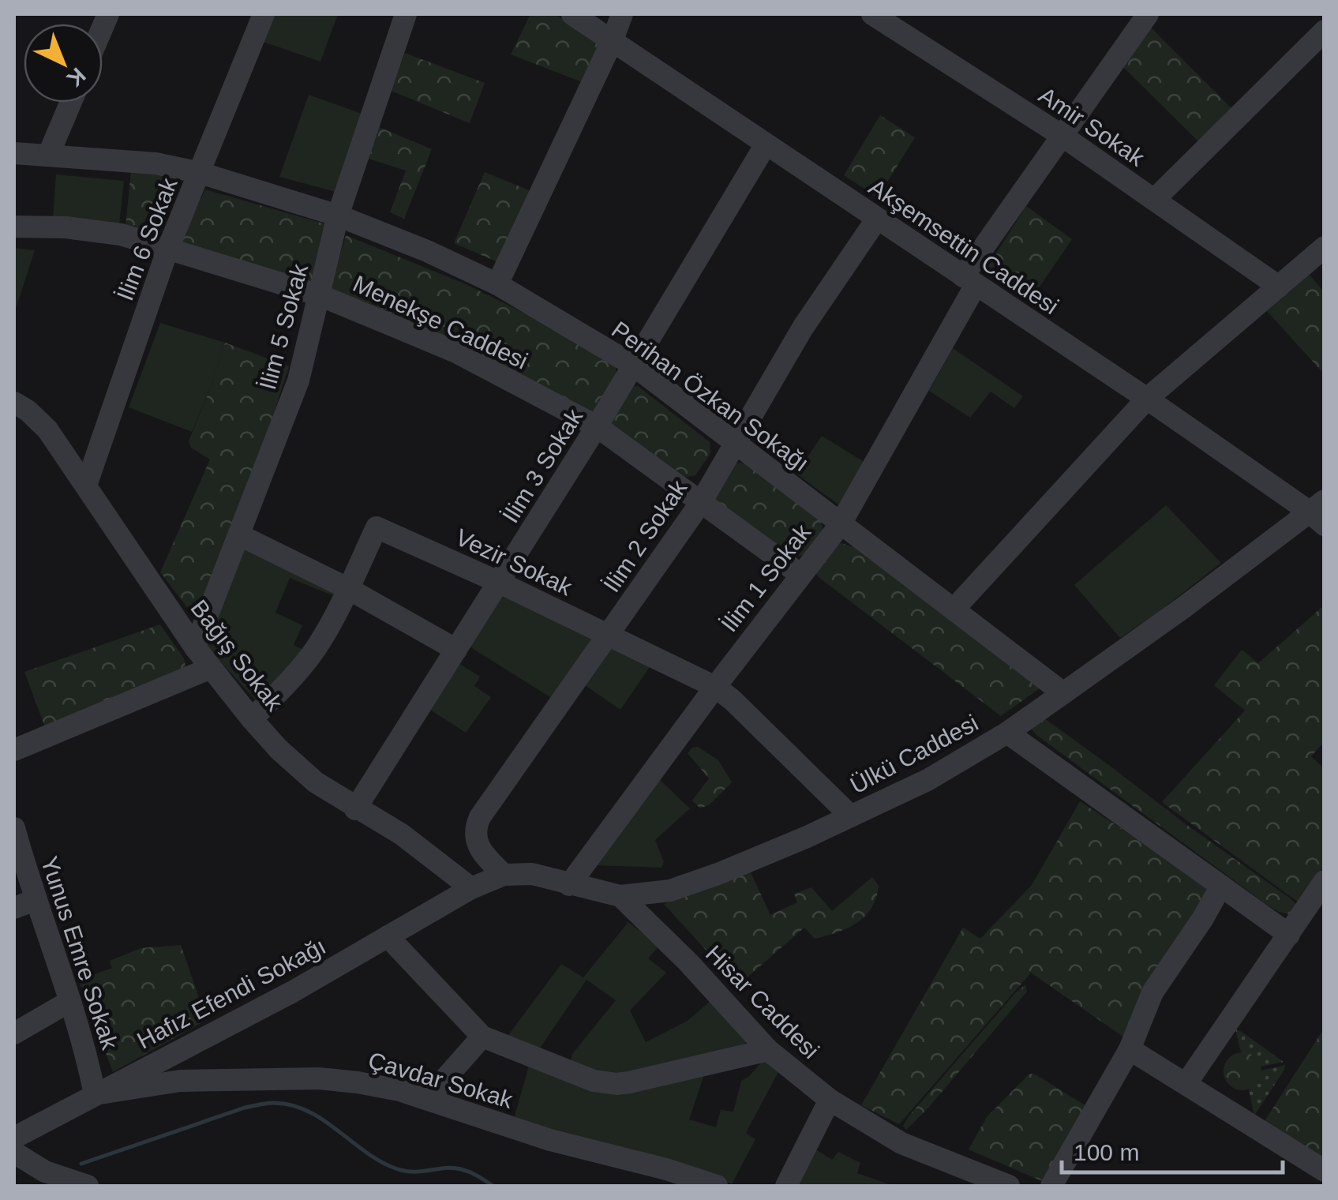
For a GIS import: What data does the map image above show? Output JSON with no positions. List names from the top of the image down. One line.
{"streets":{"street":["Amir Sokak","İlim 6 Sokak","Akşemsettin Caddesi","Menekşe Caddesi","İlim 5 Sokak","Perihan Özkan Sokağı","İlim 3 Sokak","İlim 2 Sokak","Vezir Sokak","İlim 1 Sokak","Bağış Sokak","Ülkü Caddesi","Yunus Emre Sokak","Hafız Efendi Sokağı","Hisar Caddesi","Çavdar Sokak"]},"crossings":[["Amir Sokak","İlim 1 Sokak"],["İlim 6 Sokak","Menekşe Caddesi"],["İlim 6 Sokak","Perihan Özkan Sokağı"],["İlim 6 Sokak","Bağış Sokak"],["Akşemsettin Caddesi","İlim 3 Sokak"],["Akşemsettin Caddesi","İlim 2 Sokak"],["Akşemsettin Caddesi","İlim 1 Sokak"],["Akşemsettin Caddesi","Ülkü Caddesi"],["Menekşe Caddesi","İlim 5 Sokak"],["Menekşe Caddesi","İlim 3 Sokak"],["Menekşe Caddesi","İlim 2 Sokak"],["Menekşe Caddesi","İlim 1 Sokak"],["İlim 5 Sokak","Perihan Özkan Sokağı"],["İlim 5 Sokak","Bağış Sokak"],["Perihan Özkan Sokağı","İlim 3 Sokak"],["Perihan Özkan Sokağı","İlim 2 Sokak"],["Perihan Özkan Sokağı","İlim 1 Sokak"],["Perihan Özkan Sokağı","Ülkü Caddesi"],["İlim 3 Sokak","Vezir Sokak"],["İlim 3 Sokak","Bağış Sokak"],["İlim 2 Sokak","Vezir Sokak"],["İlim 2 Sokak","Ülkü Caddesi"],["Vezir Sokak","İlim 1 Sokak"],["Vezir Sokak","Ülkü Caddesi"],["İlim 1 Sokak","Ülkü Caddesi"],["Bağış Sokak","Ülkü Caddesi"],["Bağış Sokak","Hafız Efendi Sokağı"],["Ülkü Caddesi","Hafız Efendi Sokağı"],["Ülkü Caddesi","Hisar Caddesi"],["Yunus Emre Sokak","Hafız Efendi Sokağı"],["Yunus Emre Sokak","Çavdar Sokak"],["Hafız Efendi Sokağı","Çavdar Sokak"]],"scale_bar":"100 m","north":"bottom right"}
